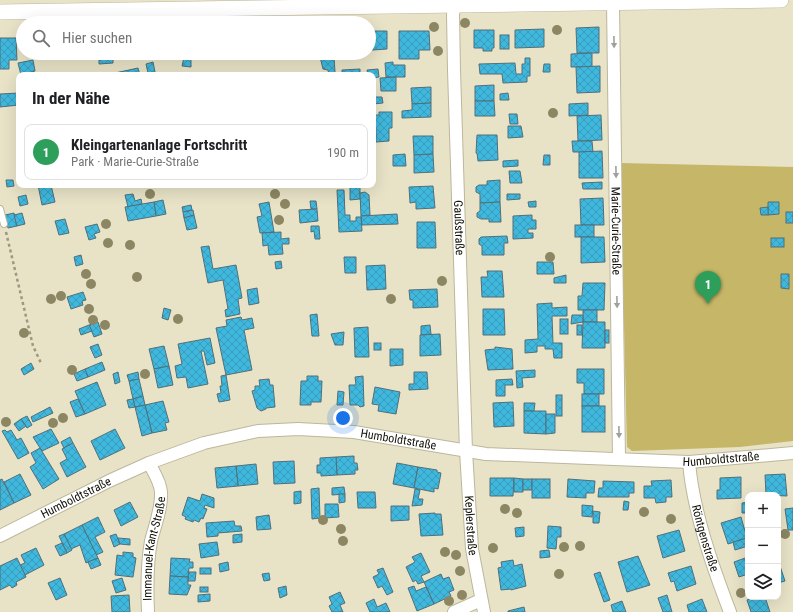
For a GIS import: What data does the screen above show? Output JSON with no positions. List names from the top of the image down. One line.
{"streets":{"street":["Gaußstraße","Marie-Curie-Straße","Humboldtstraße","Keplerstraße","Röntgenstraße","Immanuel-Kant-Straße"]},"crossings":[["Gaußstraße","Humboldtstraße"],["Gaußstraße","Keplerstraße"],["Marie-Curie-Straße","Humboldtstraße"],["Humboldtstraße","Keplerstraße"],["Humboldtstraße","Röntgenstraße"],["Humboldtstraße","Immanuel-Kant-Straße"]],"one_way":["Marie-Curie-Straße"],"page":{"search":"Hier suchen","heading":"In der Nähe","list":[{"mark":"1","name":"Kleingartenanlage Fortschritt","note":"Park · Marie-Curie-Straße","value":"190 m"}],"pins":"1","map_buttons":["+","−"]}}
